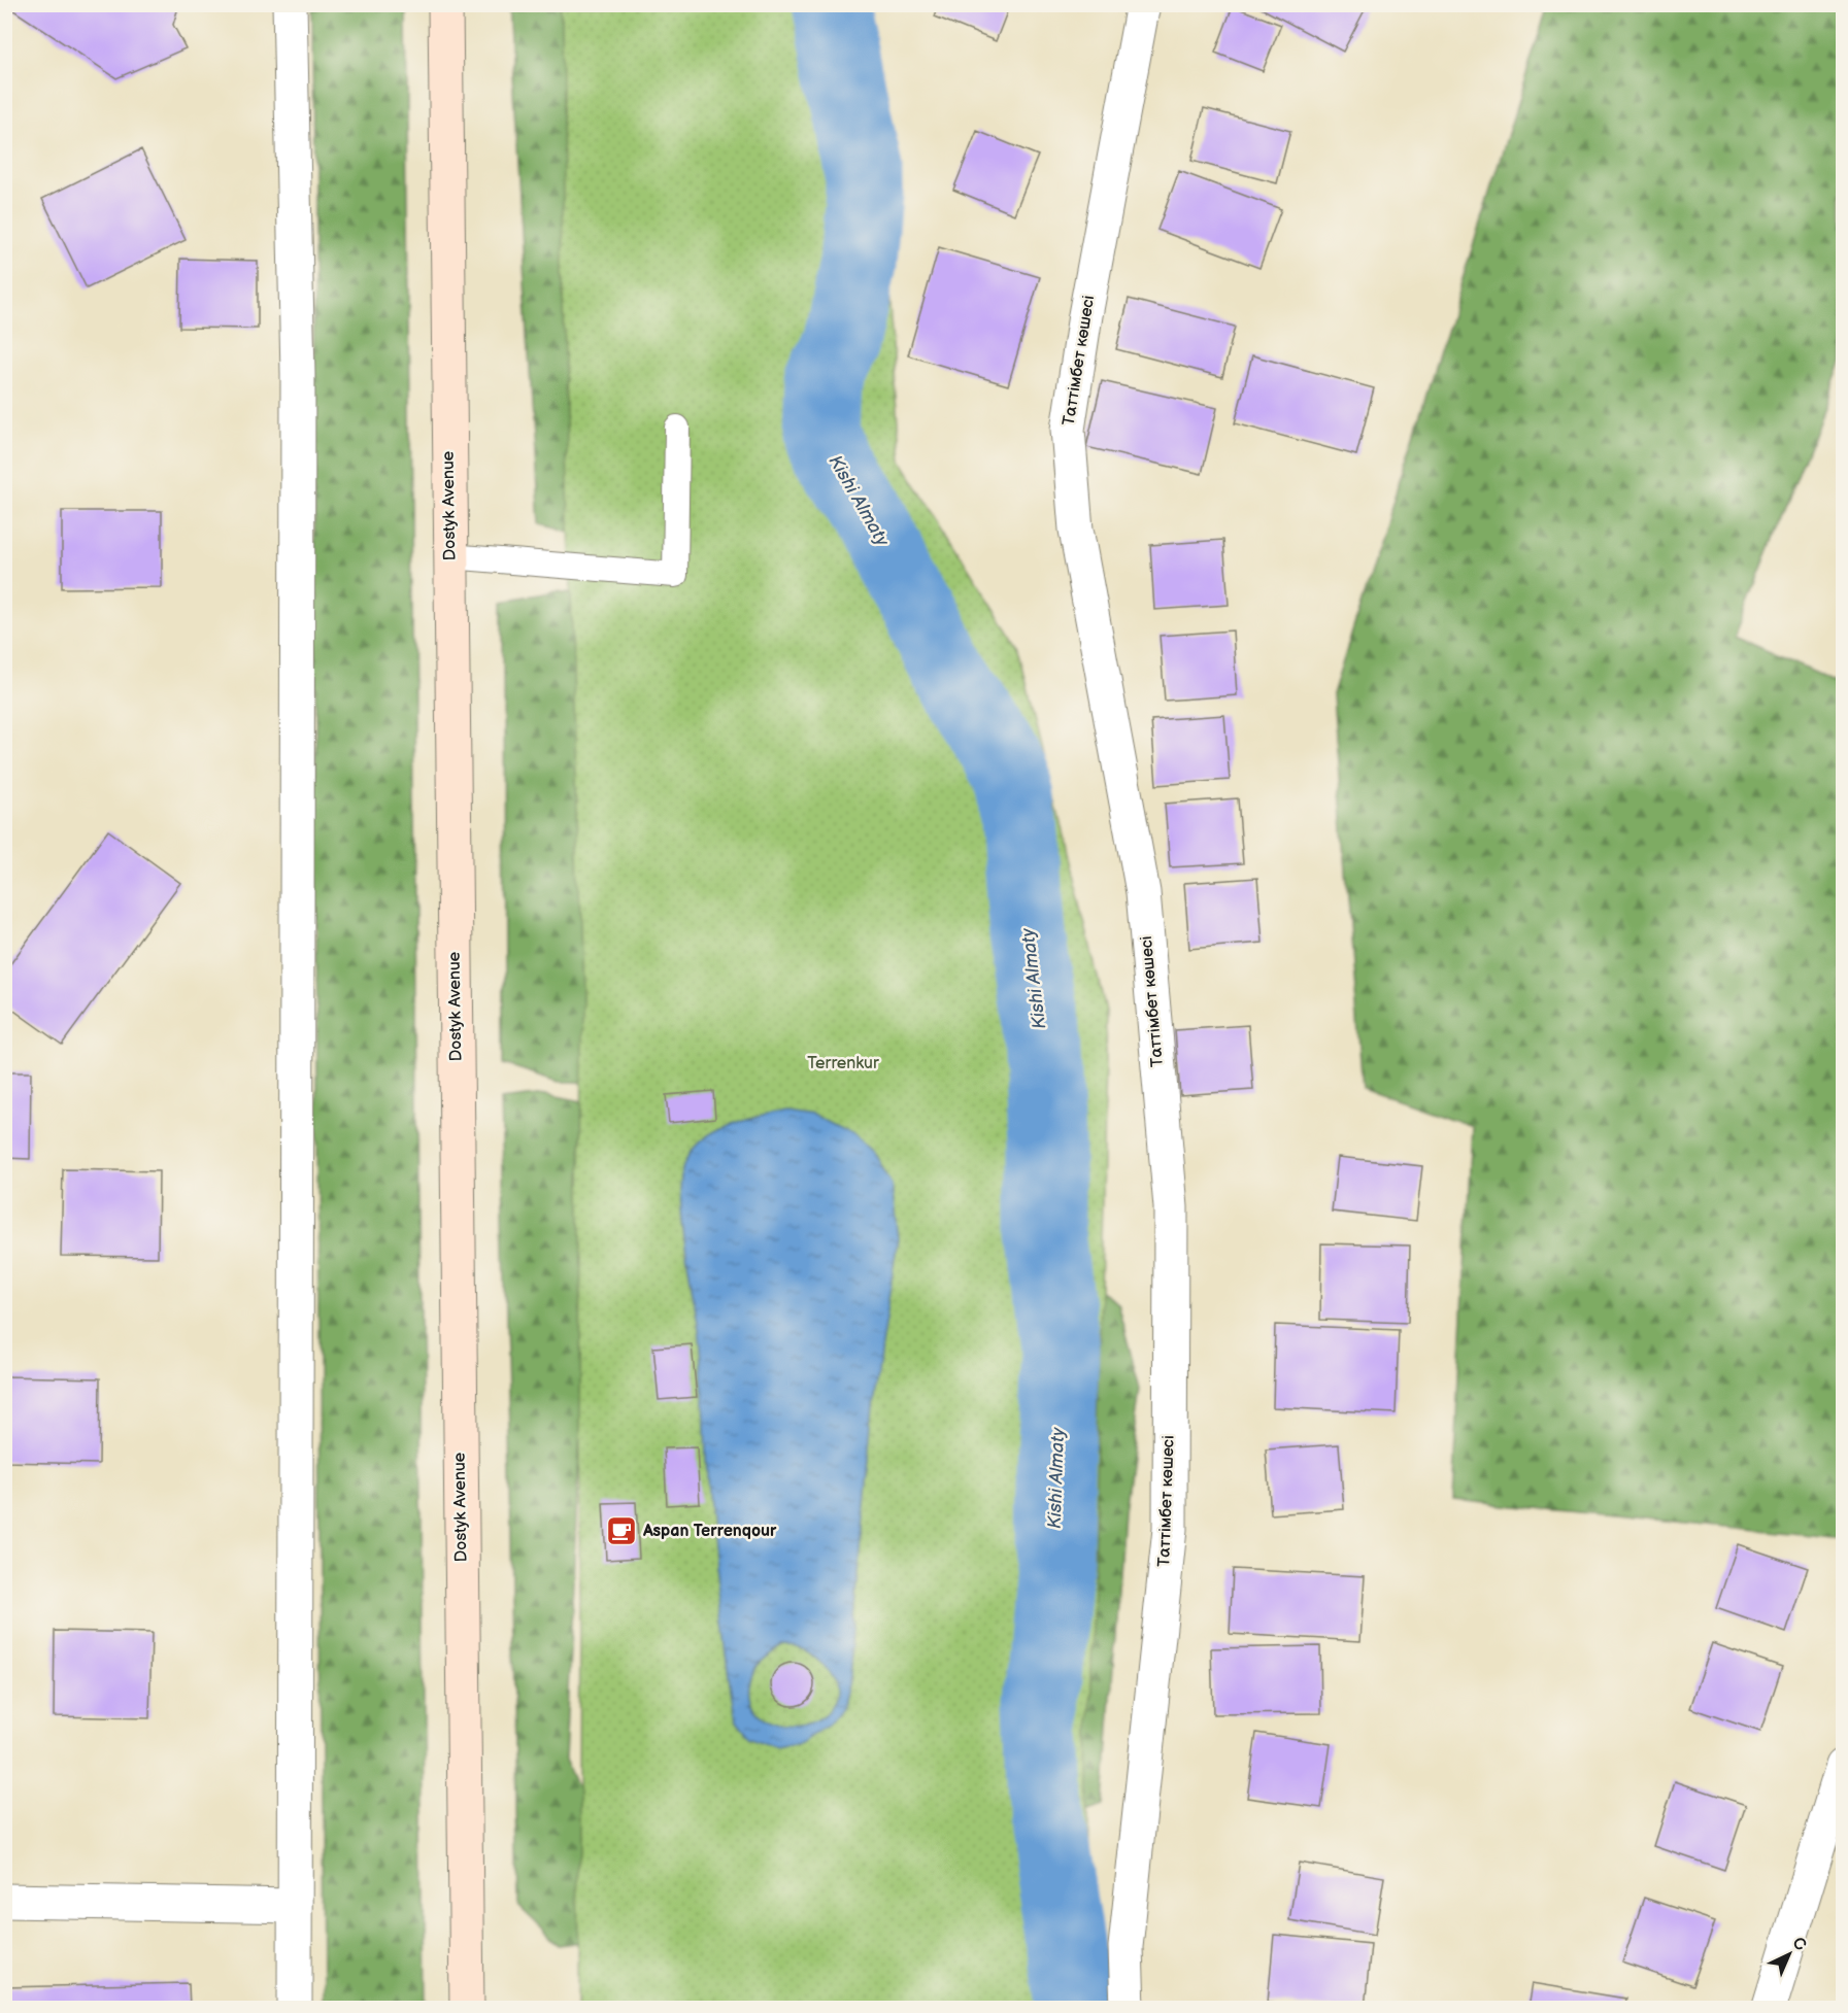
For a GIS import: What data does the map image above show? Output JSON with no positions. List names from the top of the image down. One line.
{"streets":{"main road":["Dostyk Avenue"],"street":["Таттімбет көшесі"]},"water":["Kіshі Almaty"],"parks":["Terrenkur"],"places":{"cafe":["Aspan Terrenqour"]},"north":"top right"}
